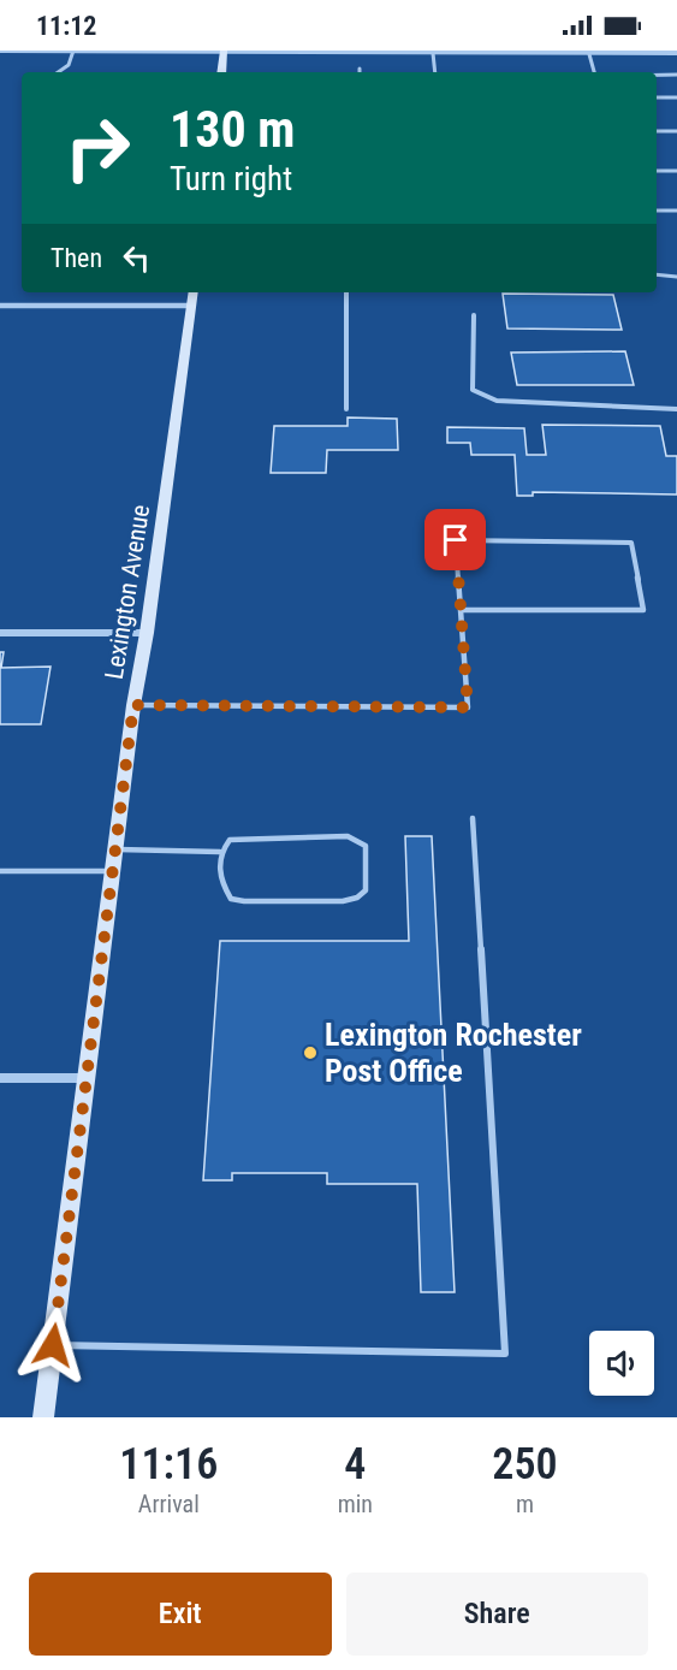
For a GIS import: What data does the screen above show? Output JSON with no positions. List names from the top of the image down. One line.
{"streets":{"main road":["Lexington Avenue"]},"places":["Lexington Rochester Post Office"],"page":{"status":"11:12","turn":["130 m","Turn right"],"then":"Then","eta":["11:16","Arrival","4","min","250","m"],"buttons":["Exit","Share"]}}
